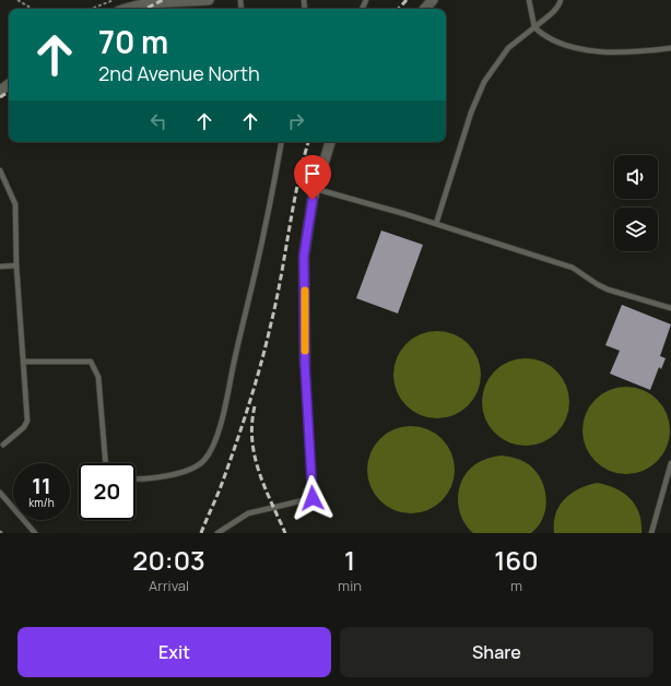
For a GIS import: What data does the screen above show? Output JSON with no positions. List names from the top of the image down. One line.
{"page":{"turn":["70 m","2nd Avenue North"],"speed":"11 km/h","limit":"20","eta":["20:03","Arrival","1","min","160","m"],"buttons":["Exit","Share"]}}
